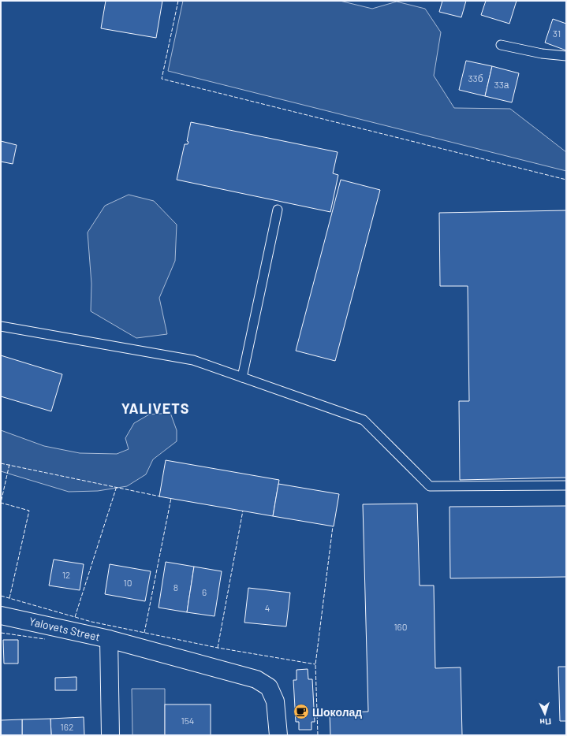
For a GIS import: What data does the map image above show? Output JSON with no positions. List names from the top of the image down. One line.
{"streets":{"street":["Yalovets Street"]},"districts":["YALIVETS"],"places":{"cafe":["Шоколад"]},"house_numbers":["31","33б","33а","12","10","8","6","4","160","154","162"],"north":"bottom"}
